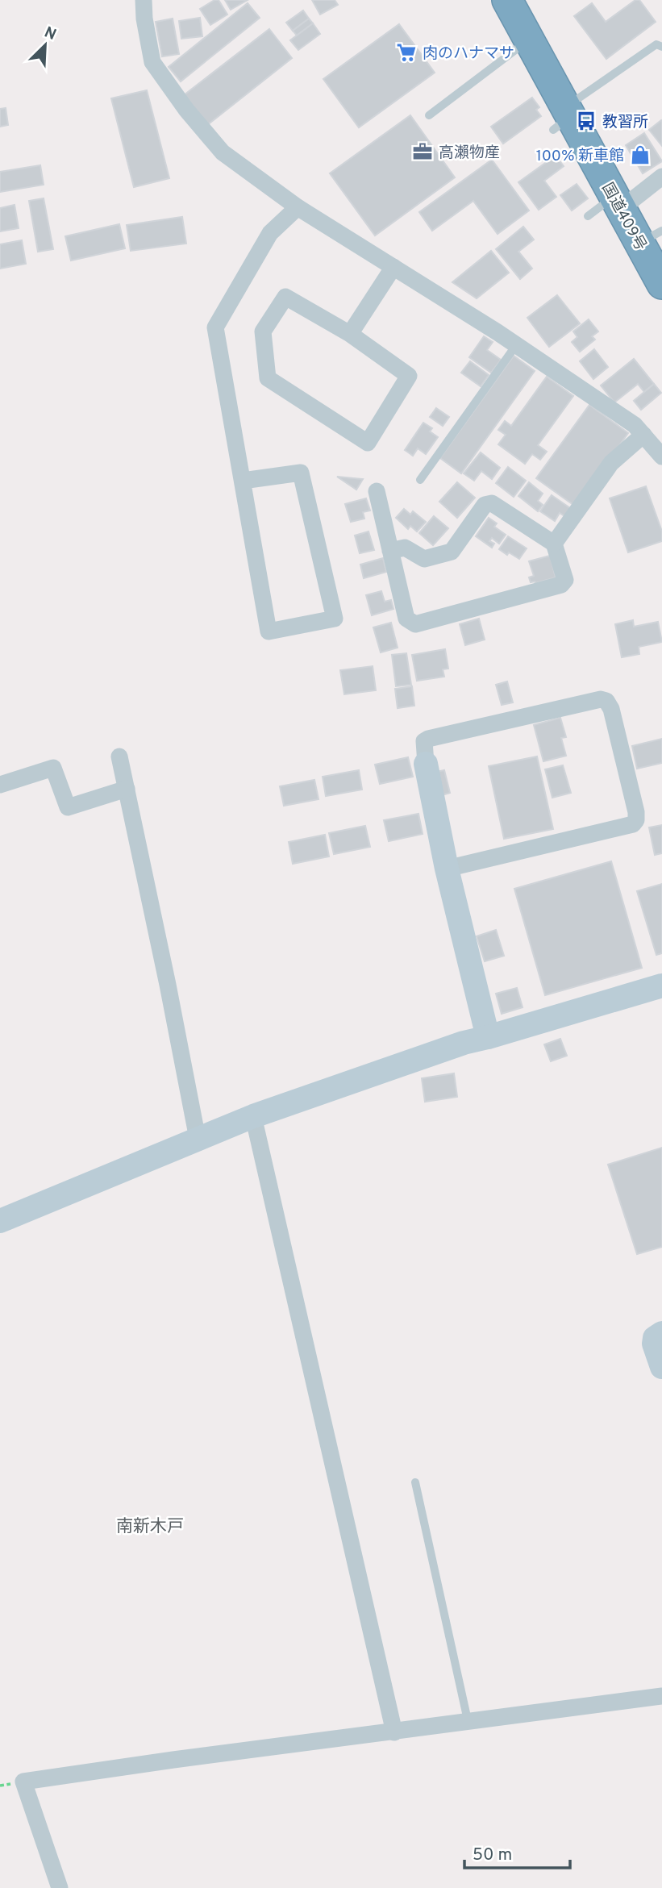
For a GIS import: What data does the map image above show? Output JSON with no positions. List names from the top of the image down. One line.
{"streets":{"highway":["国道409号"]},"districts":["南新木戸"],"places":{"supermarket":["肉のハナマサ"],"bus stop":["教習所"],"office":["高瀨物産"],"shop":["100% 新車館"]},"scale_bar":"50 m","north":"top right"}
